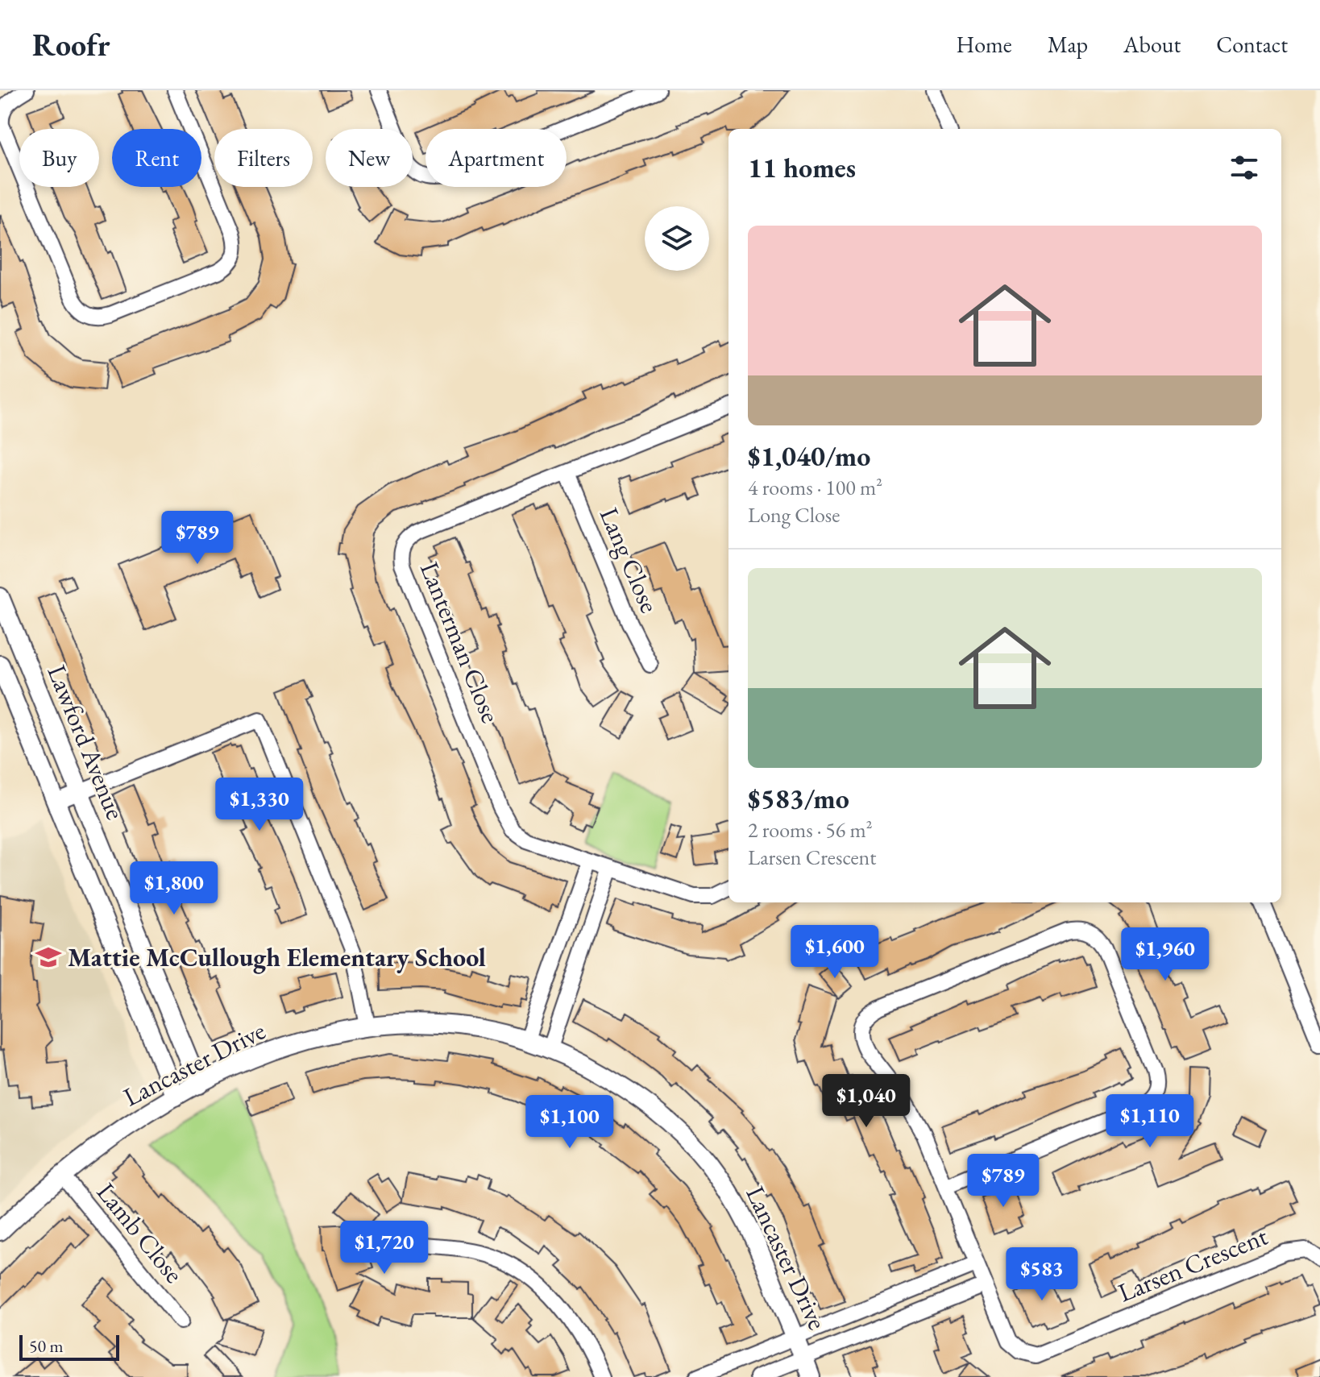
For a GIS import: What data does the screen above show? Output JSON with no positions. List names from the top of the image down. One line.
{"streets":{"street":["Lang Close","Lanterman Close","Lawford Avenue","Lancaster Drive","Lamb Close","Larsen Crescent"]},"crossings":[["Lang Close","Lanterman Close"],["Lawford Avenue","Lancaster Drive"],["Lancaster Drive","Lamb Close"]],"places":{"school or university":["Mattie McCullough Elementary School"]},"scale_bar":"50 m","page":{"header":"Roofr","nav":["Home","Map","About","Contact"],"chip":["Buy","Rent","Filters","New","Apartment"],"heading":"11 homes","list":[{"name":"$1,040/mo","note":"4 rooms · 100 m² · Long Close"},{"name":"$583/mo","note":"2 rooms · 56 m² · Larsen Crescent"}],"price":["$789","$1,330","$1,800","$1,600","$1,960","$1,040","$1,110","$1,100","$789","$1,720","$583"],"scale":"50 m"}}
